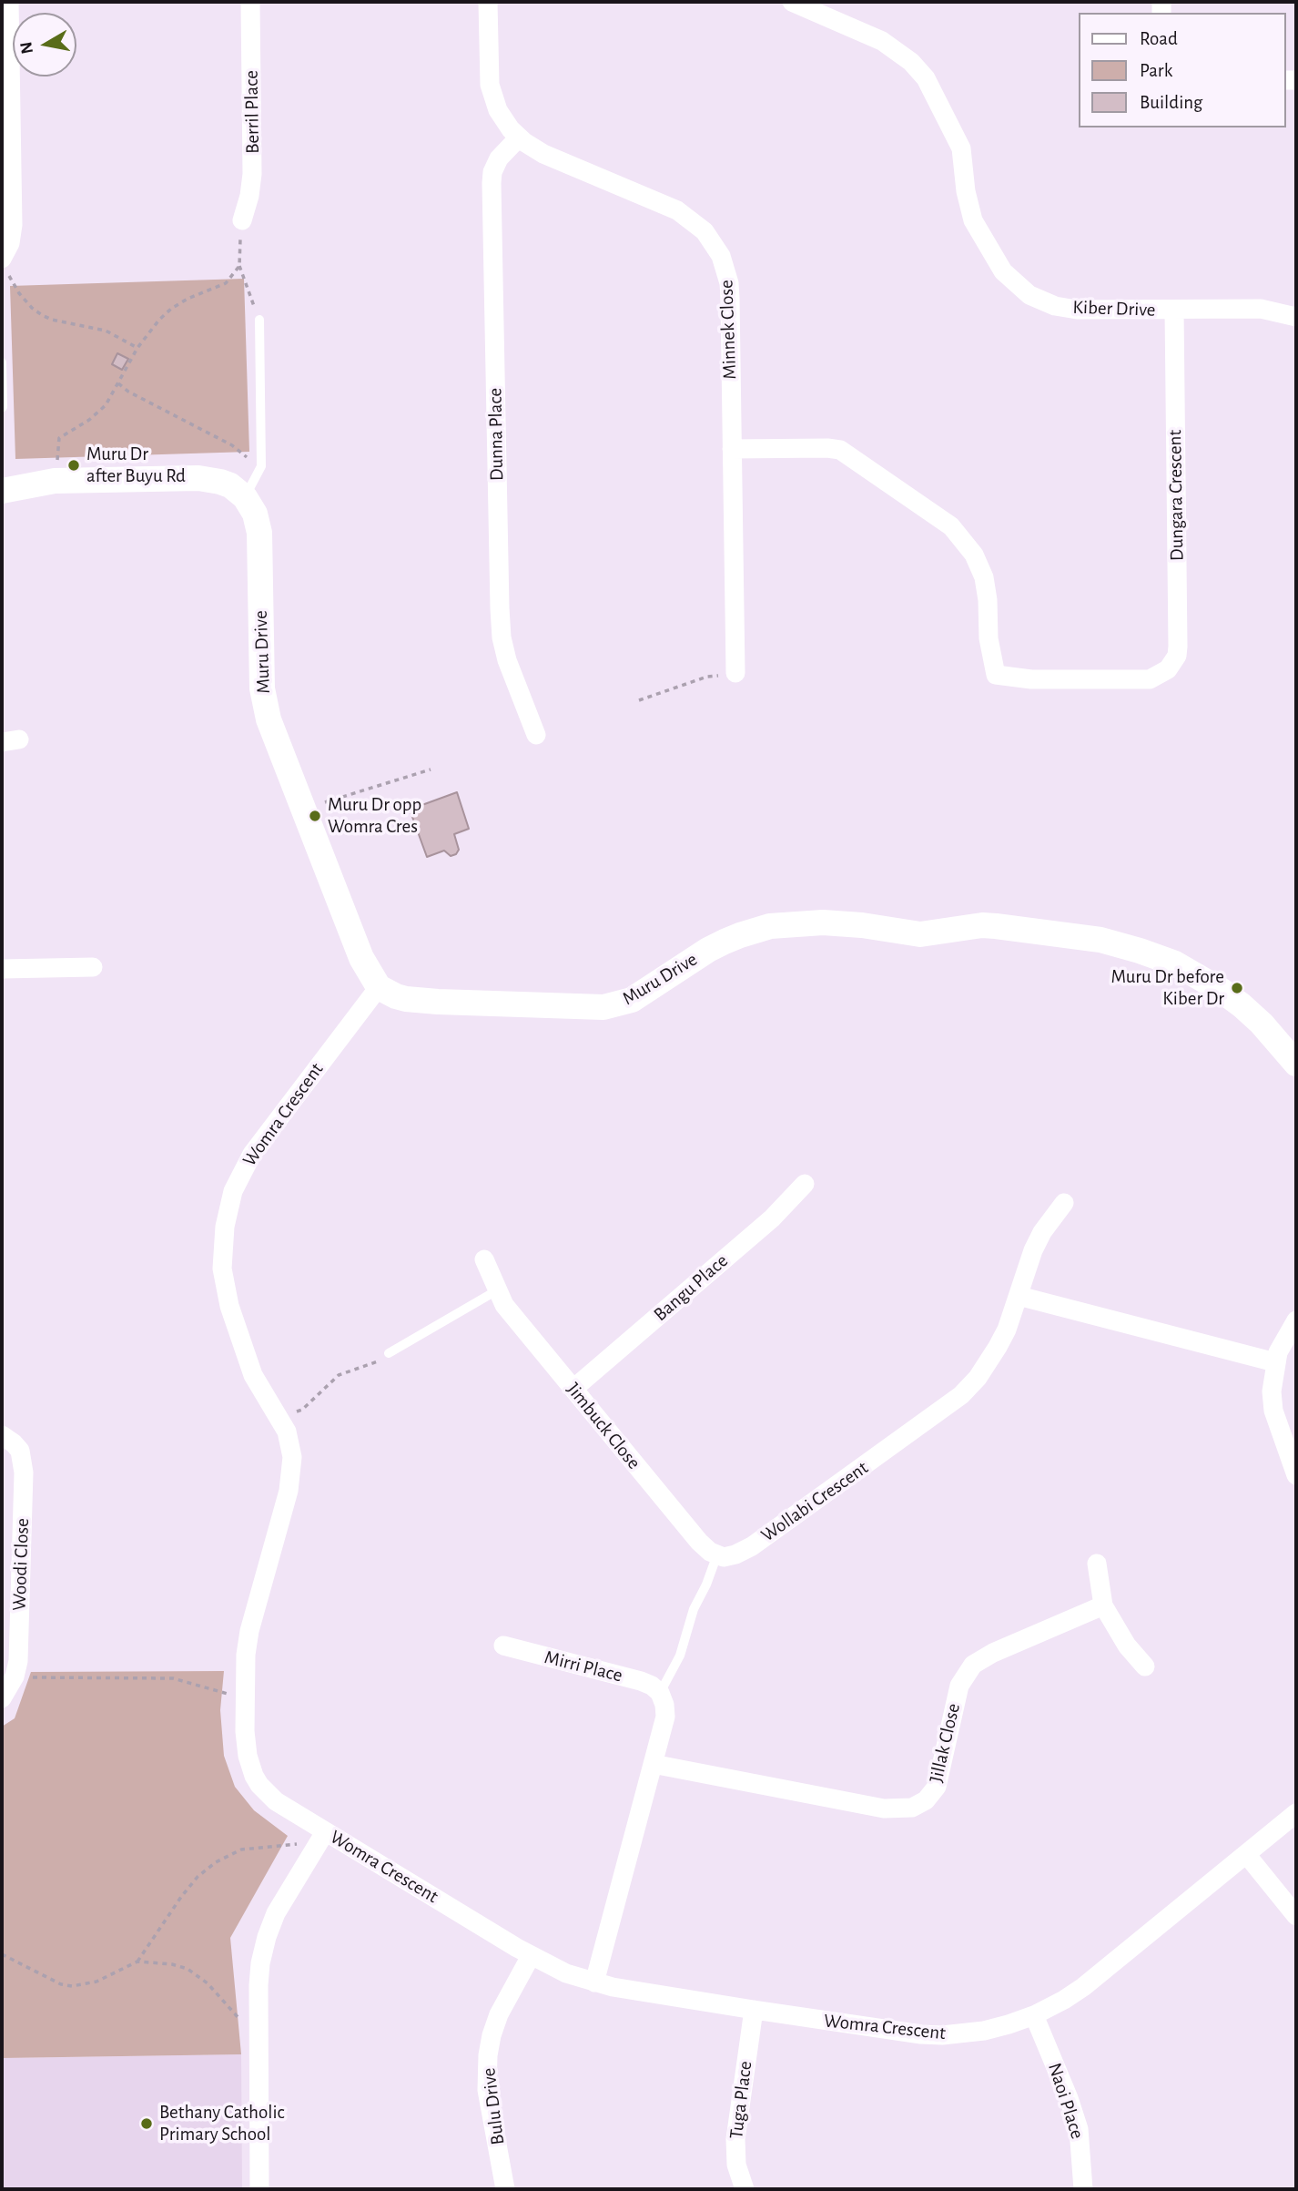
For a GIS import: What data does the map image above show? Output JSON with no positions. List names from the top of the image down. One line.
{"streets":{"street":["Berril Place","Kiber Drive","Minnek Close","Dunna Place","Dungara Crescent","Muru Drive","Womra Crescent","Bangu Place","Jimbuck Close","Wollabi Crescent","Woodi Close","Mirri Place","Jillak Close","Tuga Place","Naoi Place","Bulu Drive"]},"crossings":[["Kiber Drive","Dungara Crescent"],["Minnek Close","Dunna Place"],["Minnek Close","Dungara Crescent"],["Muru Drive","Womra Crescent"],["Womra Crescent","Tuga Place"],["Womra Crescent","Naoi Place"],["Womra Crescent","Bulu Drive"],["Bangu Place","Jimbuck Close"],["Jimbuck Close","Wollabi Crescent"]],"places":["Muru Dr after Buyu Rd","Muru Dr opp Womra Cres","Muru Dr before Kiber Dr","Bethany Catholic Primary School"],"legend":["Road","Park","Building"],"north":"left"}
